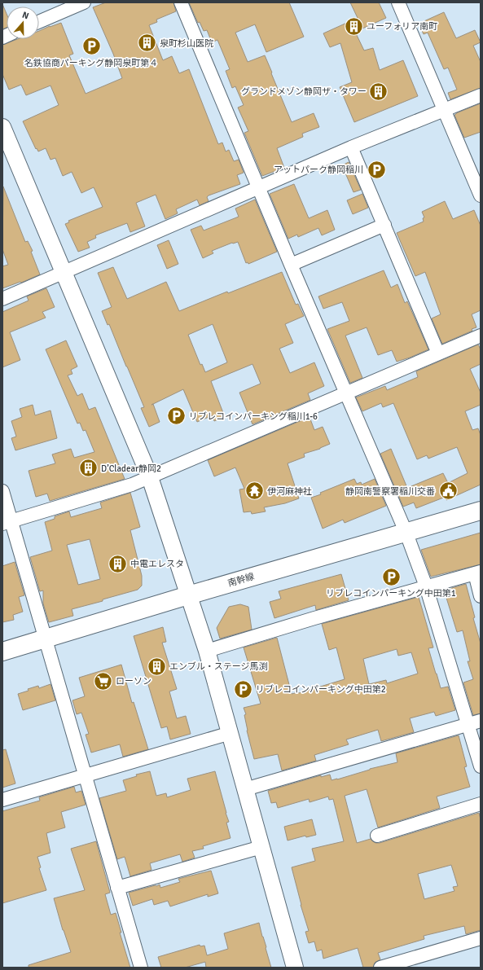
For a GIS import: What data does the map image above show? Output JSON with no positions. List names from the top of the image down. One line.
{"streets":{"main road":["南幹線"]},"places":{"building":["ユーフォリア南町","泉町杉山医院","グランドメゾン静岡ザ・タワー","D’Cladear静岡2","中電エレスタ","エンブル・ステージ馬渕"],"parking":["名鉄協商パーキング静岡泉町第４","アットパーク静岡稲川","リブレコインパーキング稲川1-6","リブレコインパーキング中田第1","リブレコインパーキング中田第2"],"temple":["伊河麻神社"],"public building":["静岡南警察署稲川交番"],"supermarket":["ローソン"]},"north":"top"}
